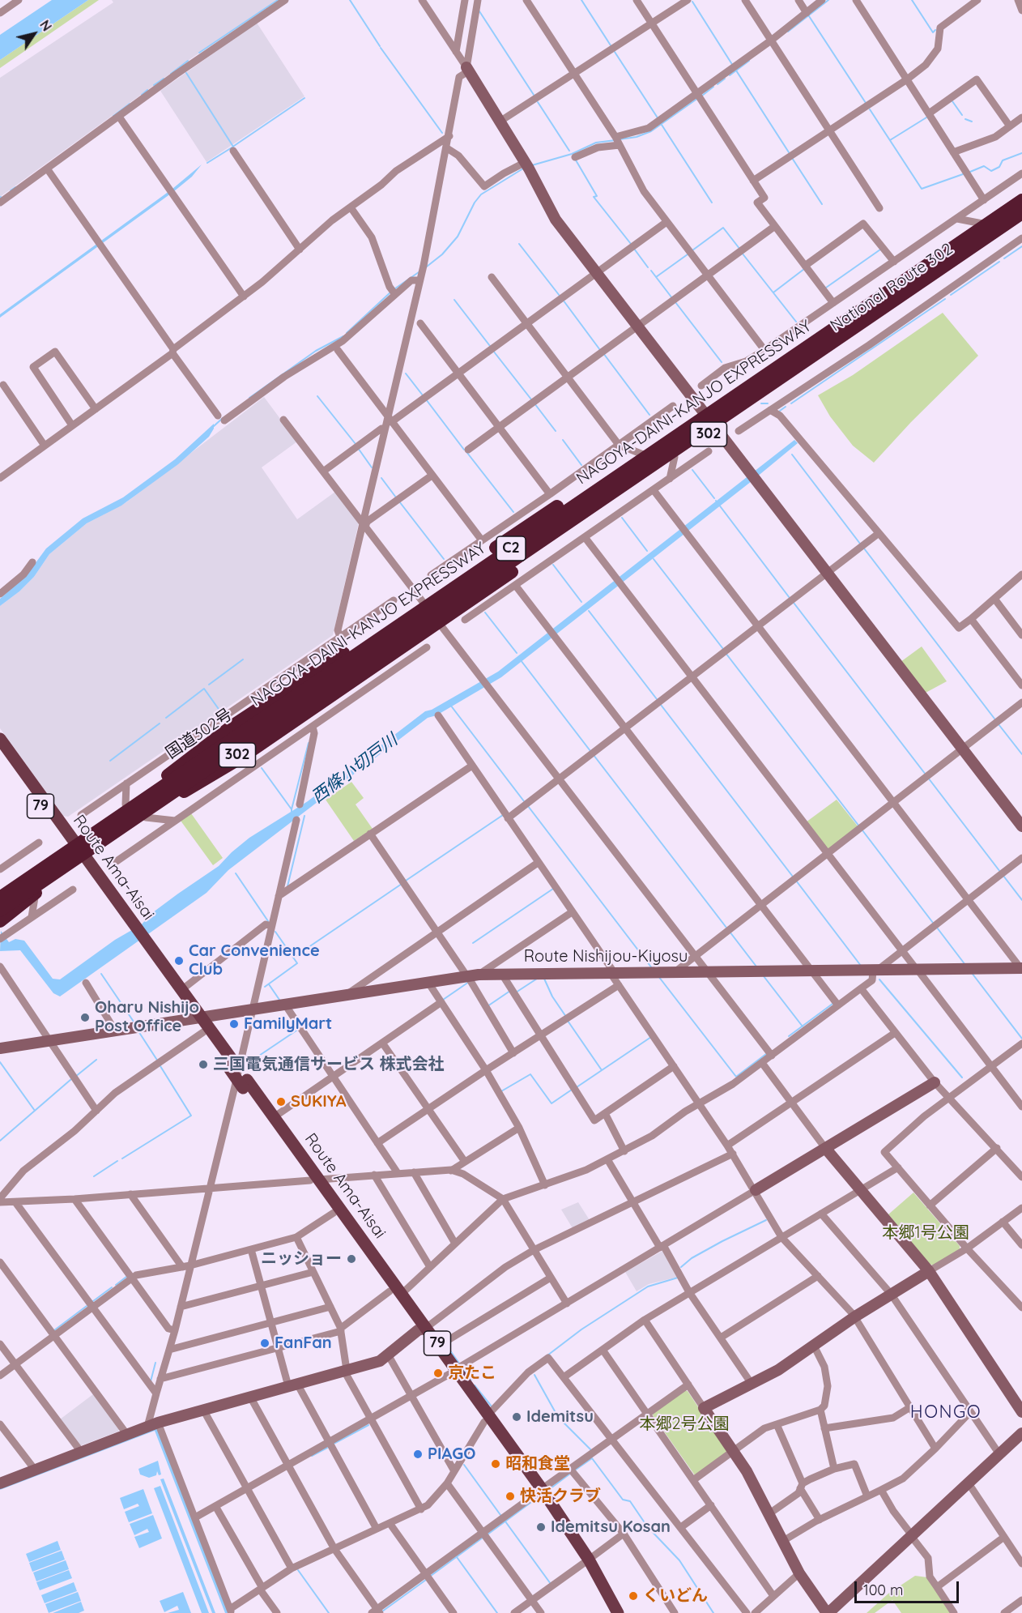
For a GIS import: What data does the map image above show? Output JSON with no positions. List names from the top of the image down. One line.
{"streets":{"highway":["National Route 302","NAGOYA-DAINI-KANJO EXPRESSWAY","302","C2","国道302号"],"main road":["79","Route Ama-Aisai"],"street":["Route Nishijou-Kiyosu"]},"crossings":[["National Route 302","302"],["National Route 302","国道302号"],["NAGOYA-DAINI-KANJO EXPRESSWAY","国道302号"],["302","国道302号"],["302","Route Ama-Aisai"],["国道302号","Route Ama-Aisai"],["Route Ama-Aisai","Route Nishijou-Kiyosu"]],"districts":["HONGO"],"water":["西條小切戸川"],"parks":["本郷1号公園","本郷2号公園"],"places":["Car Convenience Club","Oharu Nishijo Post Office","FamilyMart","三国電気通信サービス 株式会社","SUKIYA","ニッショー","FanFan","京たこ","Idemitsu","PIAGO","昭和食堂","快活クラブ","Idemitsu Kosan","くいどん"],"scale_bar":"100 m","north":"top right"}
